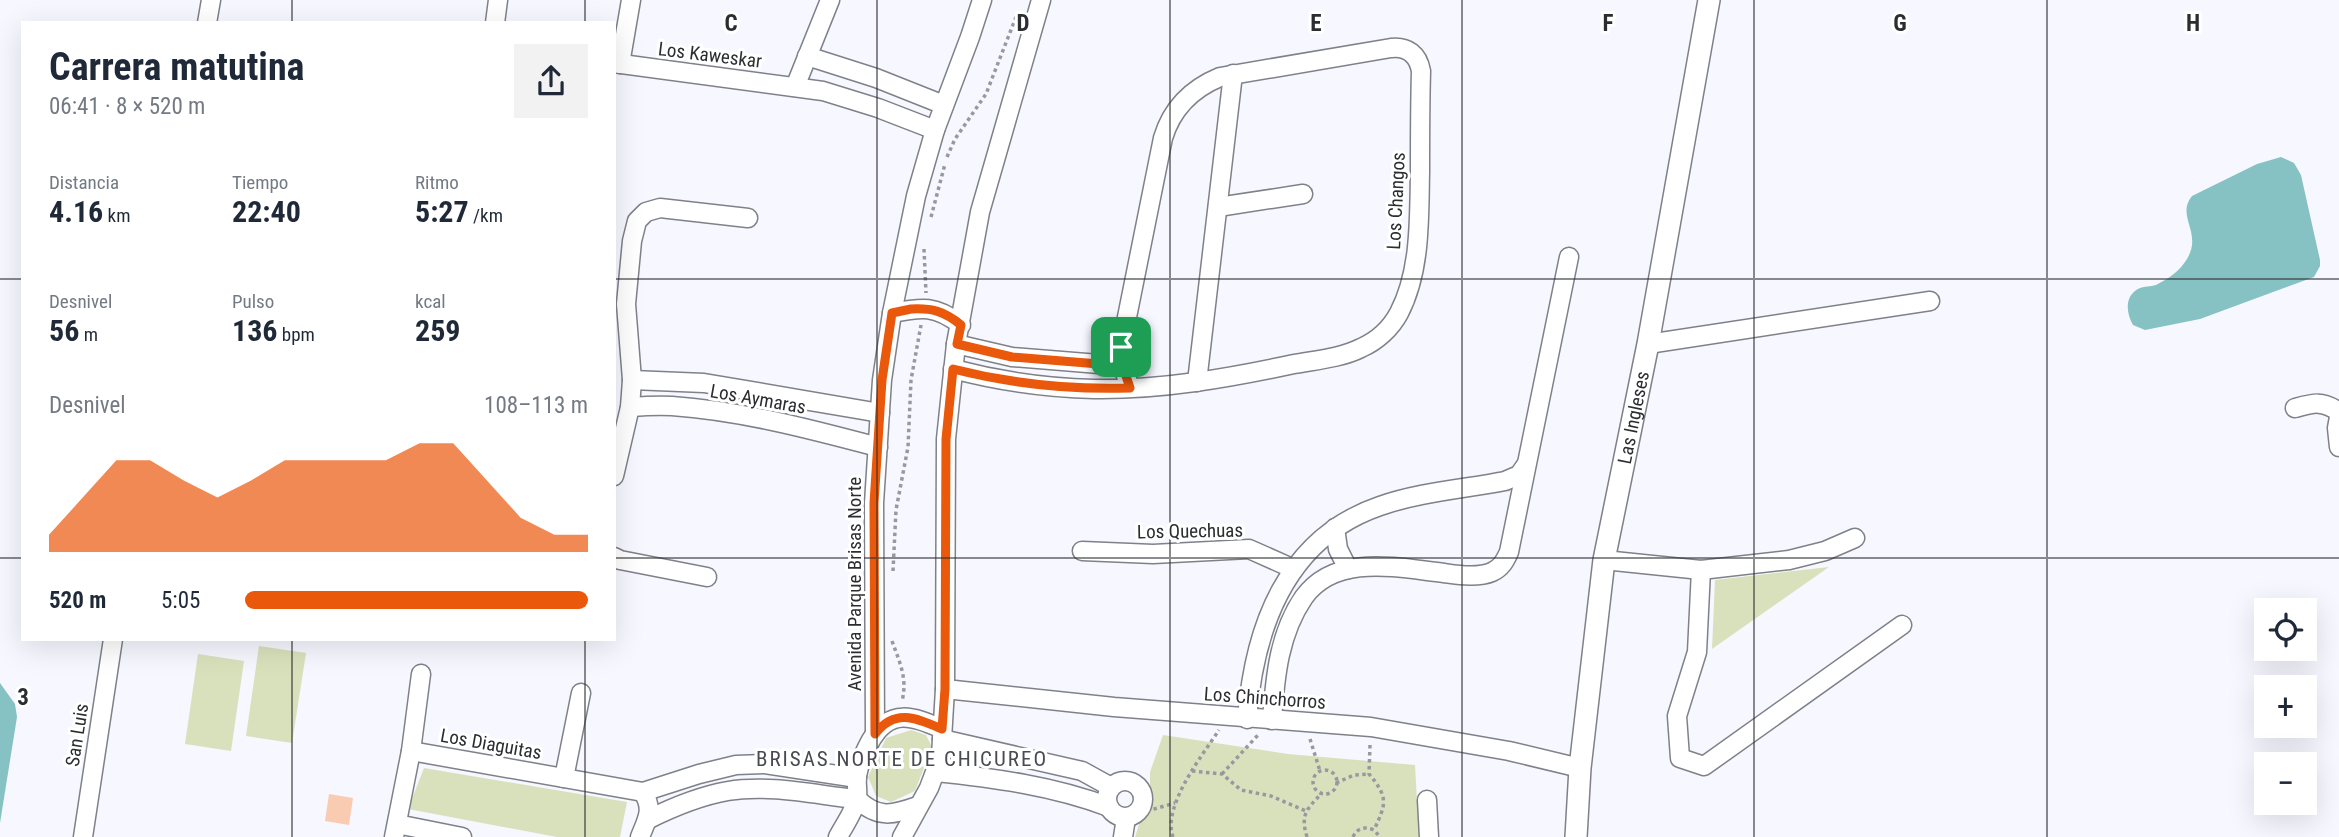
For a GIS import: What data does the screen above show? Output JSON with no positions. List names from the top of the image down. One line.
{"streets":{"street":["Los Kaweskar","Los Changos","Los Aymaras","Las Ingleses","Los Quechuas","Avenida Parque Brisas Norte","Los Chinchorros","San Luis","Los Diaguitas"]},"crossings":[["Los Kaweskar","Avenida Parque Brisas Norte"],["Los Aymaras","Avenida Parque Brisas Norte"],["Las Ingleses","Los Chinchorros"],["Avenida Parque Brisas Norte","Los Diaguitas"]],"districts":["BRISAS NORTE DE CHICUREO"],"page":{"heading":["Carrera matutina","06:41 · 8 × 520 m"],"stats":[["Distancia","4.16 km"],["Tiempo","22:40"],["Ritmo","5:27 /km"],["Desnivel","56 m"],["Pulso","136 bpm"],["kcal","259"]],"chart":["Desnivel","108–113 m"],"list":[{"name":"520 m","note":"5:05"}],"map_buttons":["+","−"]},"grid":{"columns":["C","D","E","F","G","H"],"rows":["3"]}}
